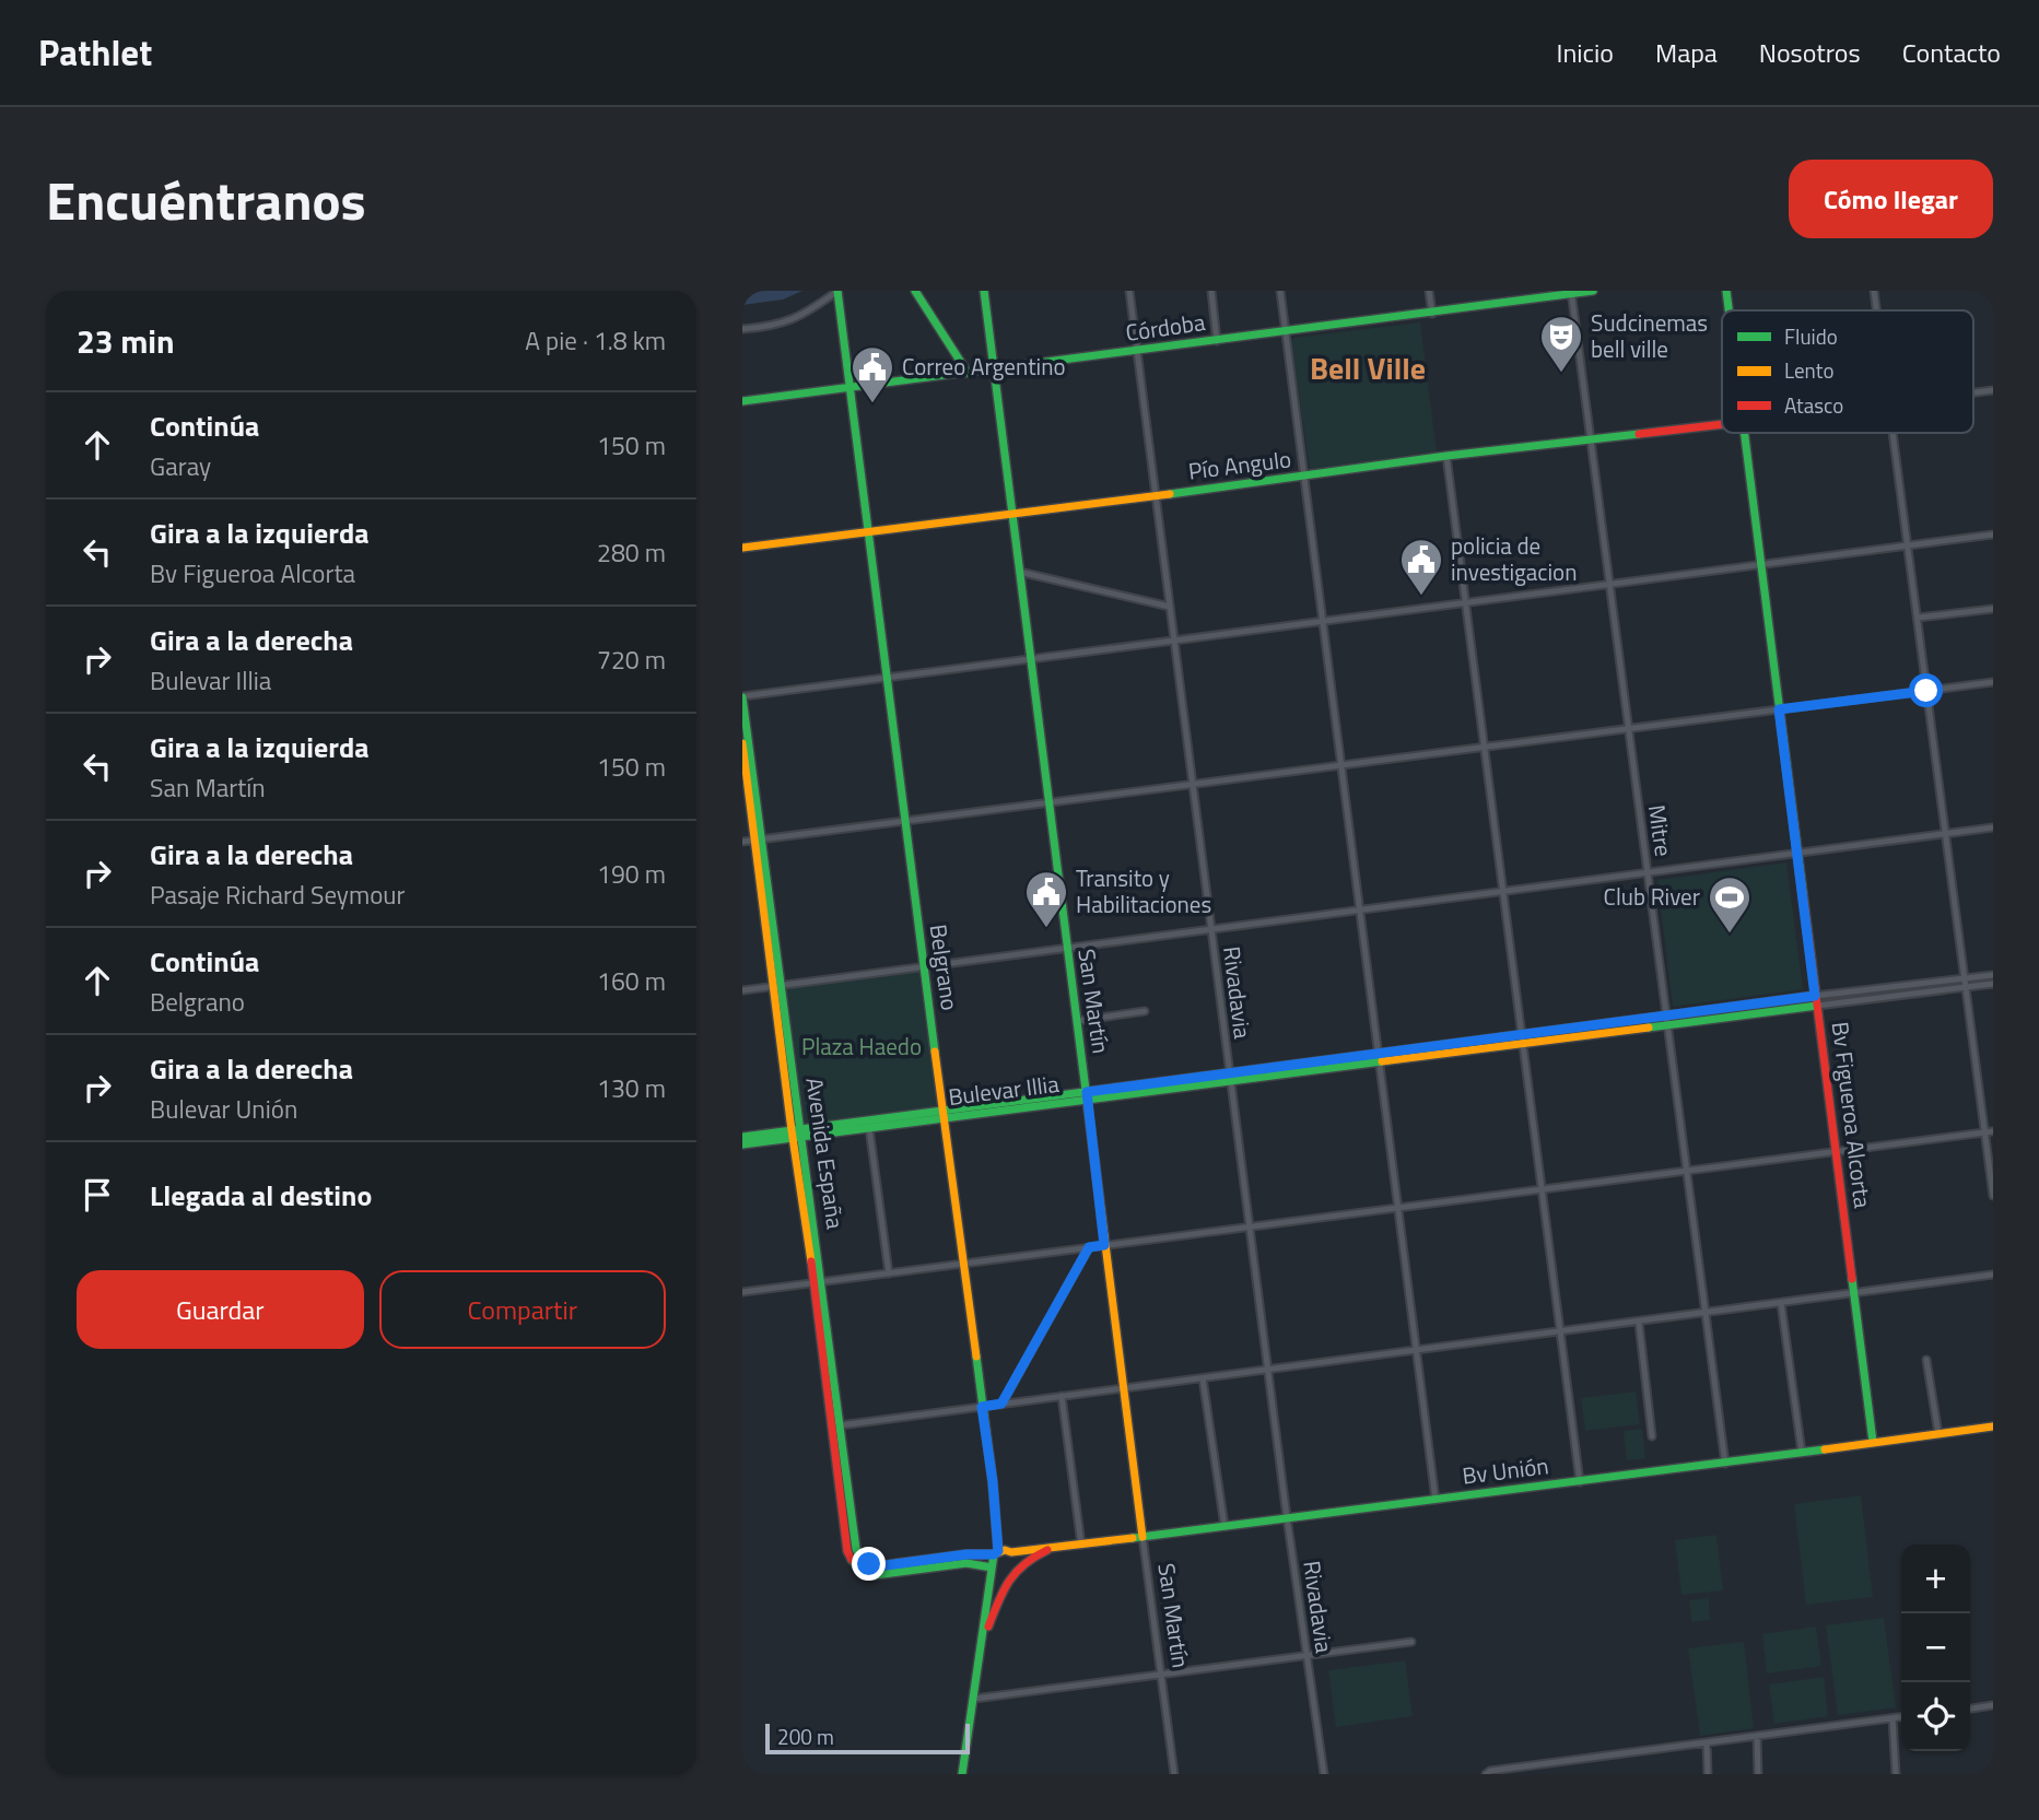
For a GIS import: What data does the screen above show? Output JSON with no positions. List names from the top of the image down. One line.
{"streets":{"main road":["Córdoba","Pío Angulo","Belgrano","San Martín","Bulevar Illia","Bv Figueroa Alcorta","Avenida España","Bv Unión"],"street":["Mitre","Rivadavia"]},"crossings":[["Córdoba","Mitre"],["Córdoba","Belgrano"],["Córdoba","Rivadavia"],["Córdoba","San Martín"],["Pío Angulo","Mitre"],["Pío Angulo","Belgrano"],["Pío Angulo","Rivadavia"],["Pío Angulo","San Martín"],["Mitre","Bulevar Illia"],["Mitre","Bv Unión"],["Belgrano","Bulevar Illia"],["Belgrano","Bv Unión"],["Rivadavia","Bulevar Illia"],["Rivadavia","Bv Unión"],["San Martín","Bulevar Illia"],["San Martín","Bv Unión"],["Bulevar Illia","Bv Figueroa Alcorta"],["Bulevar Illia","Avenida España"],["Bv Figueroa Alcorta","Bv Unión"]],"districts":["Bell Ville"],"parks":["Plaza Haedo"],"places":{"theatre":["Sudcinemas bell ville"],"public building":["Correo Argentino","policia de investigacion","Transito y Habilitaciones"],"sports":["Club River"]},"legend":["Fluido","Lento","Atasco"],"scale_bar":"200 m","page":{"header":"Pathlet","nav":["Inicio","Mapa","Nosotros","Contacto"],"title":"Encuéntranos","buttons":["Cómo llegar",["Guardar","Compartir"]],"heading":["23 min","A pie · 1.8 km"],"list":[["Continúa","Garay","150 m"],["Gira a la izquierda","Bv Figueroa Alcorta","280 m"],["Gira a la derecha","Bulevar Illia","720 m"],["Gira a la izquierda","San Martín","150 m"],["Gira a la derecha","Pasaje Richard Seymour","190 m"],["Continúa","Belgrano","160 m"],["Gira a la derecha","Bulevar Unión","130 m"],"Llegada al destino"],"map_buttons":["+","−"],"scale":"200 m"}}
